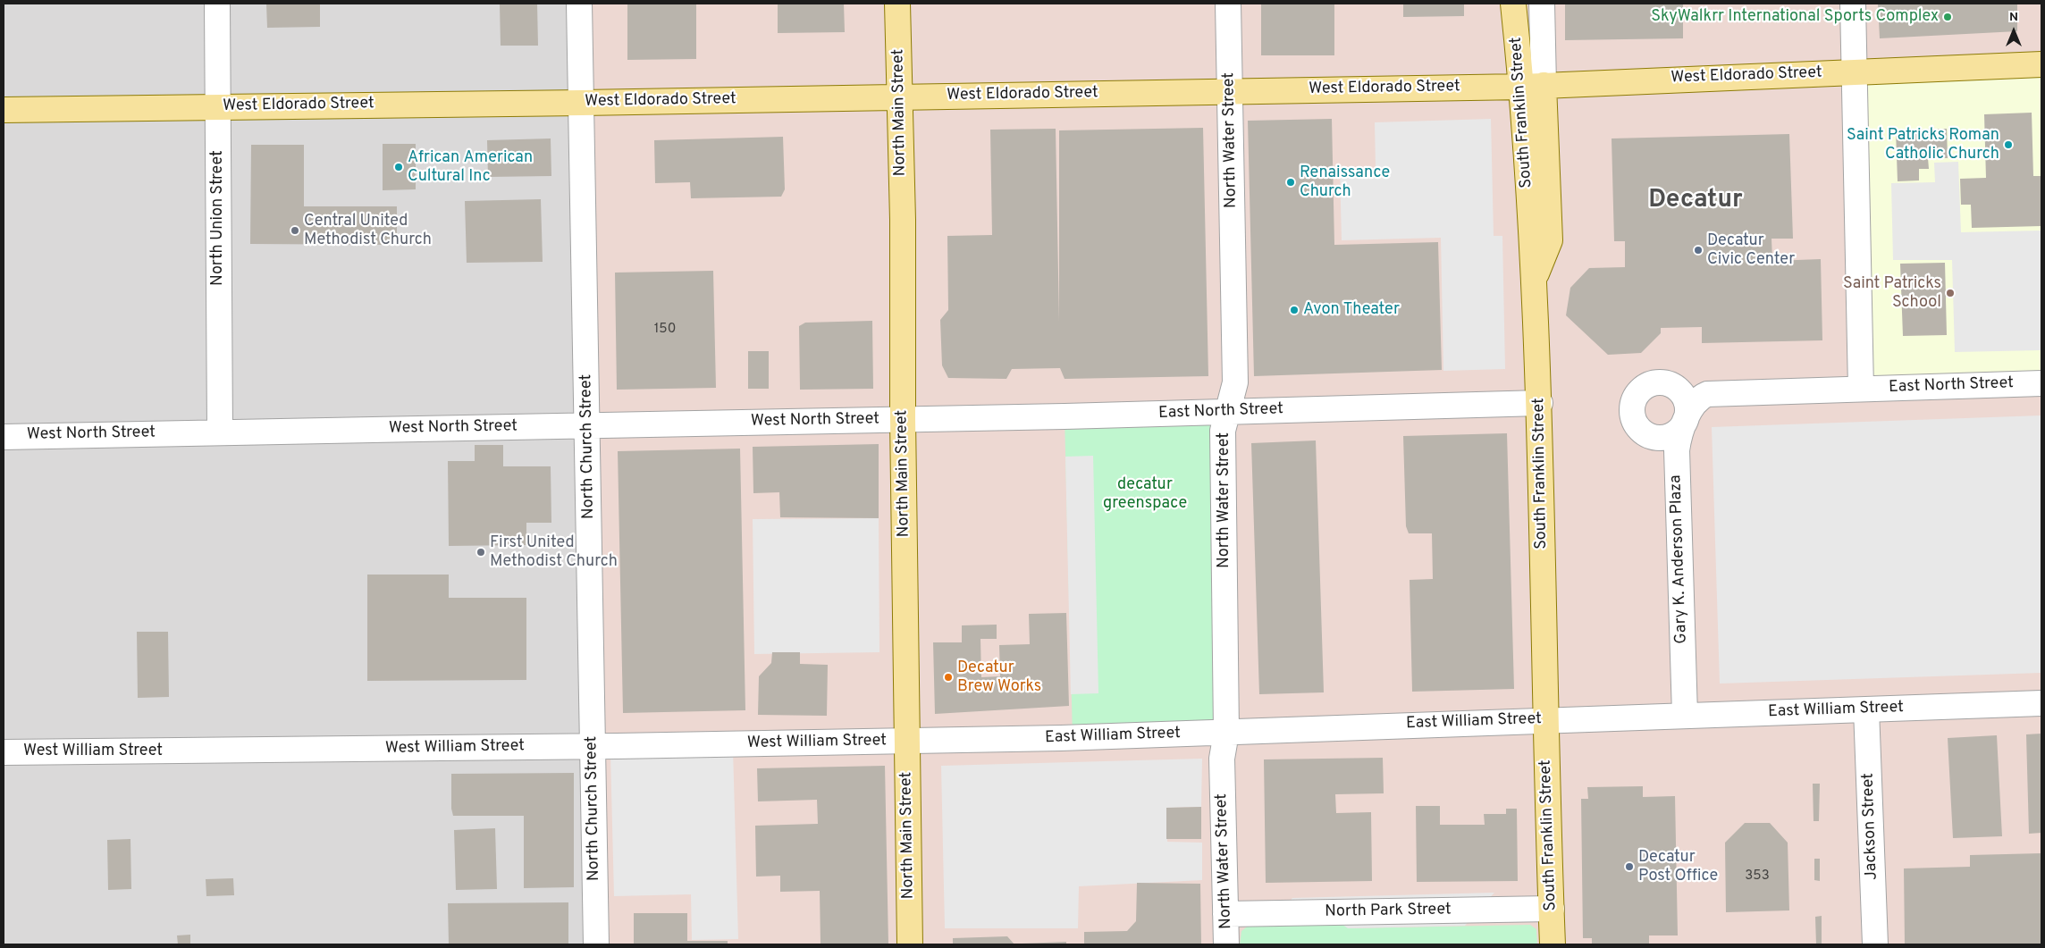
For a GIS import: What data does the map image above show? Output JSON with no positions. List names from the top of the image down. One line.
{"streets":{"main road":["West Eldorado Street","North Main Street","South Franklin Street"],"street":["North Water Street","North Union Street","East North Street","West North Street","North Church Street","Gary K. Anderson Plaza","East William Street","West William Street","Jackson Street","North Park Street"]},"crossings":[["West Eldorado Street","North Main Street"],["West Eldorado Street","South Franklin Street"],["West Eldorado Street","North Water Street"],["West Eldorado Street","North Union Street"],["West Eldorado Street","North Church Street"],["North Main Street","East North Street"],["North Main Street","West North Street"],["North Main Street","East William Street"],["North Main Street","West William Street"],["South Franklin Street","East North Street"],["South Franklin Street","East William Street"],["South Franklin Street","North Park Street"],["North Water Street","East North Street"],["North Water Street","East William Street"],["North Water Street","North Park Street"],["North Union Street","West North Street"],["East North Street","West North Street"],["West North Street","North Church Street"],["North Church Street","West William Street"],["Gary K. Anderson Plaza","East William Street"],["East William Street","West William Street"],["East William Street","Jackson Street"]],"districts":["Decatur"],"parks":["decatur greenspace"],"places":["SkyWalkrr International Sports Complex","Saint Patricks Roman Catholic Church","African American Cultural Inc","Renaissance Church","Central United Methodist Church","Decatur Civic Center","Saint Patricks School","Avon Theater","First United Methodist Church","Decatur Brew Works","Decatur Post Office"],"house_numbers":["150","353"],"north":"top"}
